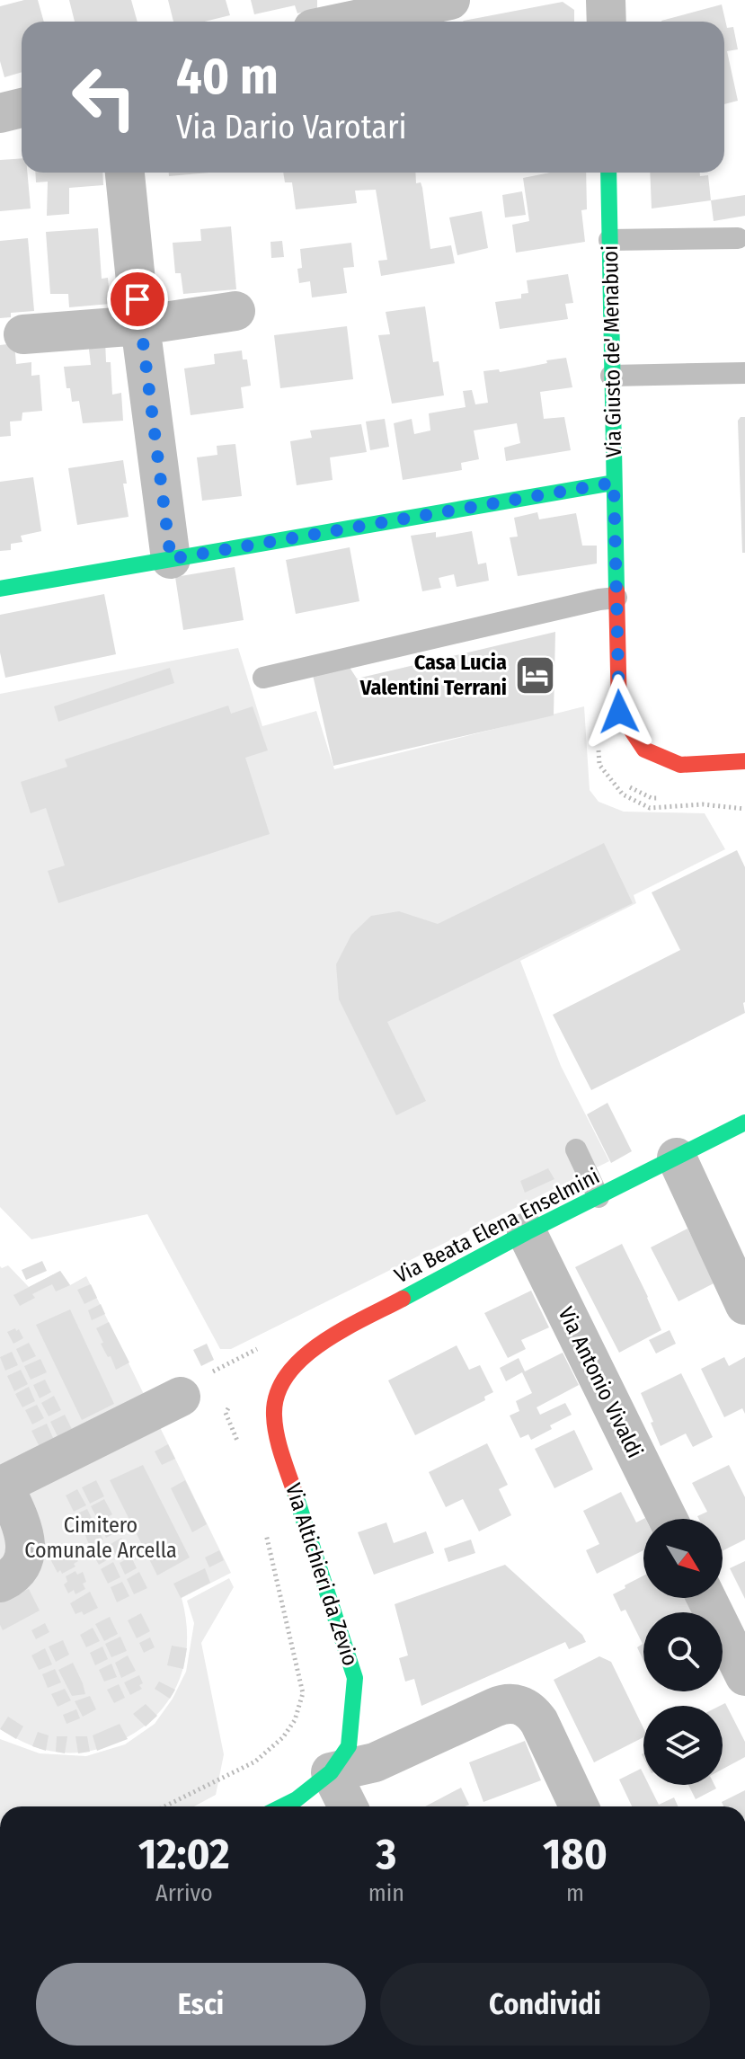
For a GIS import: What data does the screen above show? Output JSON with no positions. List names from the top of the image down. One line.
{"streets":{"street":["Via Giusto de' Menabuoi","Via Beata Elena Enselmini","Via Antonio Vivaldi","Via Altichieri da Zevio"]},"crossings":[["Via Beata Elena Enselmini","Via Antonio Vivaldi"],["Via Beata Elena Enselmini","Via Altichieri da Zevio"]],"parks":["Cimitero Comunale Arcella"],"places":{"hotel":["Casa Lucia Valentini Terrani"]},"north":"bottom right","page":{"turn":["40 m","Via Dario Varotari"],"eta":["12:02","Arrivo","3","min","180","m"],"buttons":["Esci","Condividi"]}}
